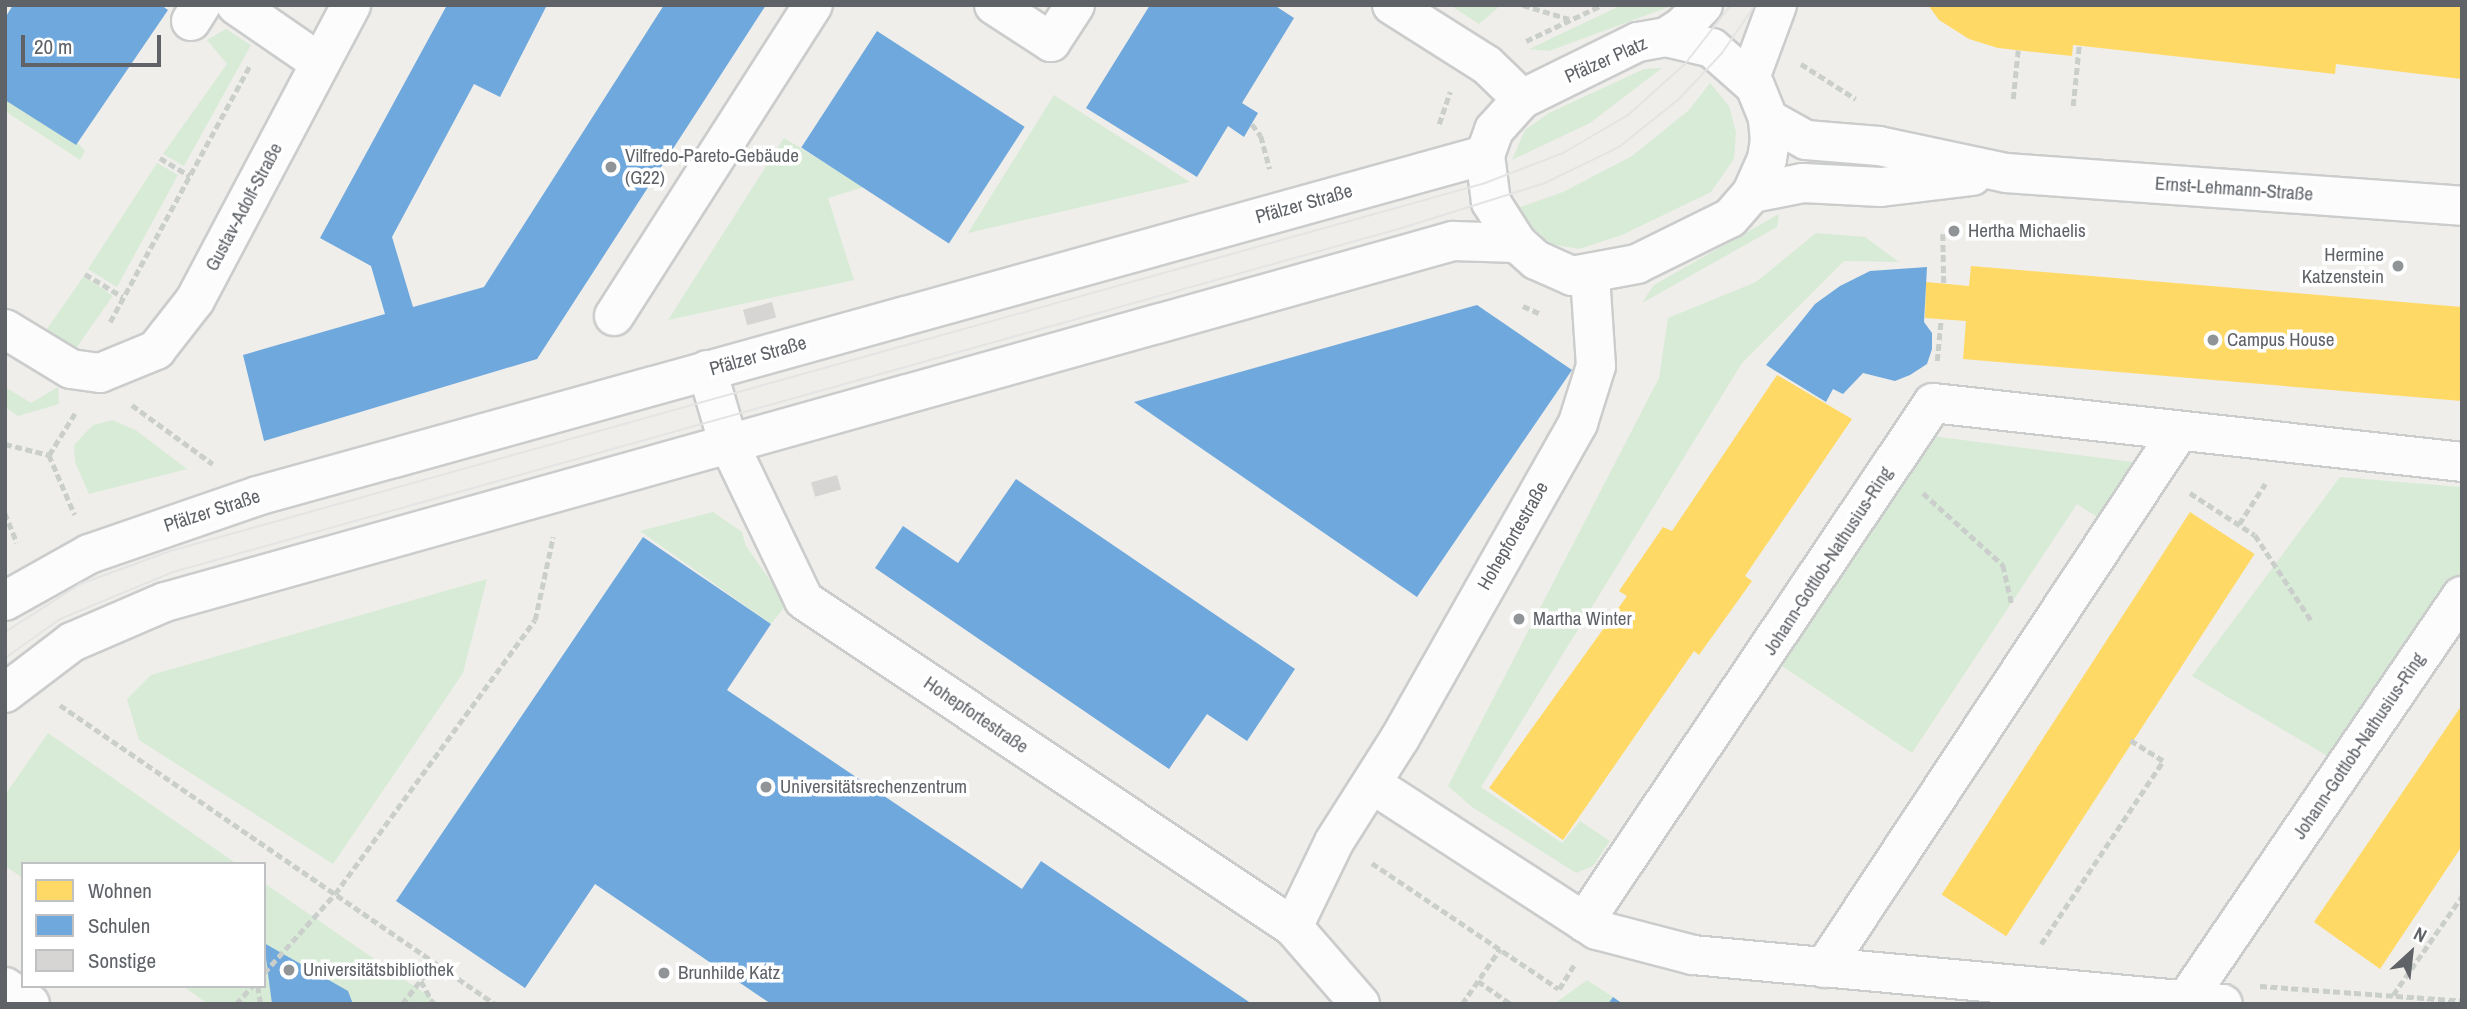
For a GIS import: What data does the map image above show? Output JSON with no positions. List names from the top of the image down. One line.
{"streets":{"street":["Pfälzer Platz","Ernst-Lehmann-Straße","Pfälzer Straße","Gustav-Adolf-Straße","Hohepfortestraße","Johann-Gottlob-Nathusius-Ring"]},"crossings":[["Pfälzer Platz","Ernst-Lehmann-Straße"],["Pfälzer Platz","Pfälzer Straße"],["Pfälzer Platz","Hohepfortestraße"],["Pfälzer Straße","Hohepfortestraße"],["Hohepfortestraße","Johann-Gottlob-Nathusius-Ring"]],"places":["Vilfredo-Pareto-Gebäude (G22)","Hertha Michaelis","Hermine Katzenstein","Campus House","Martha Winter","Universitätsrechenzentrum","Universitätsbibliothek","Brunhilde Katz"],"legend":["Wohnen","Schulen","Sonstige"],"scale_bar":"20 m","north":"top right"}
